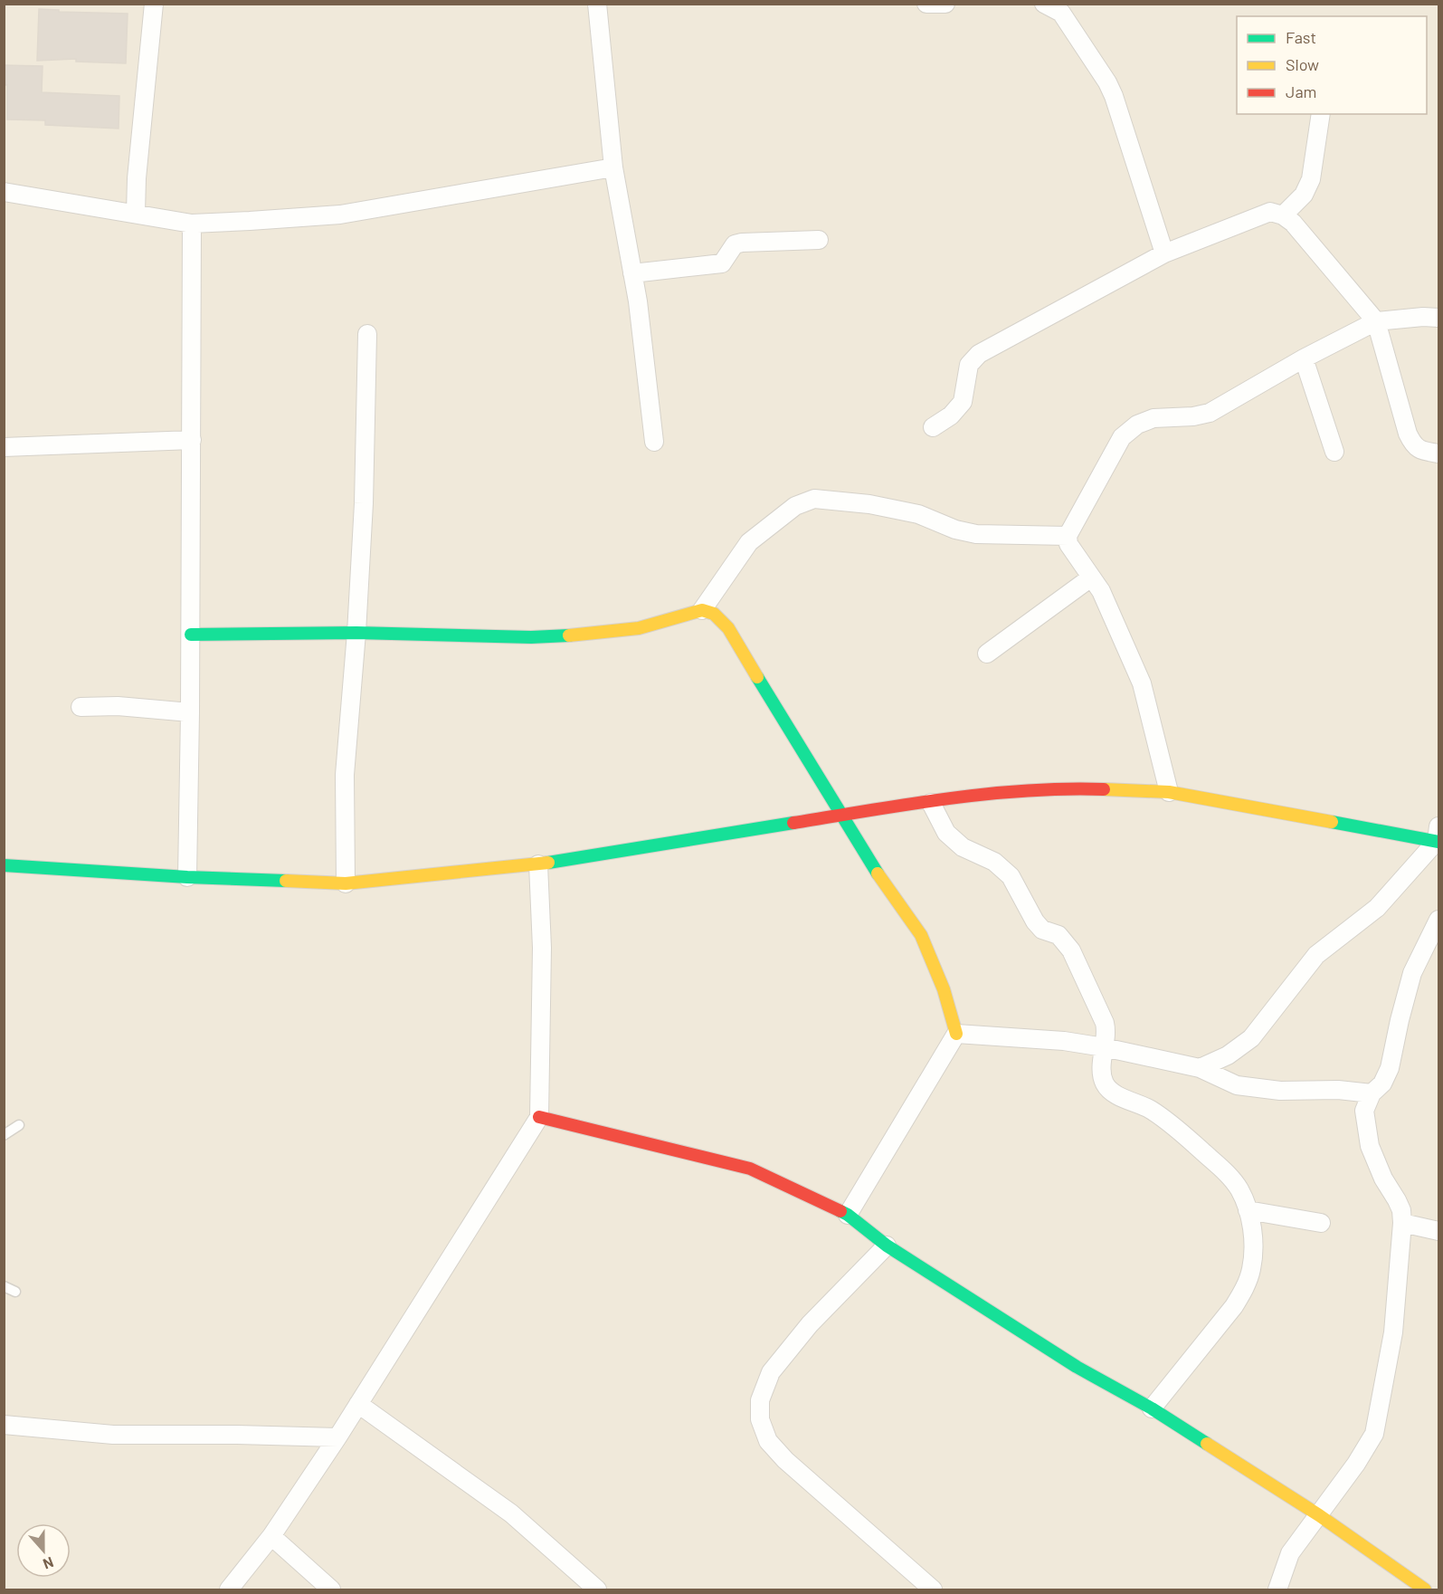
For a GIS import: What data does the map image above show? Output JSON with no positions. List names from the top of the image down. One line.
{"legend":["Fast","Slow","Jam"],"north":"bottom"}
